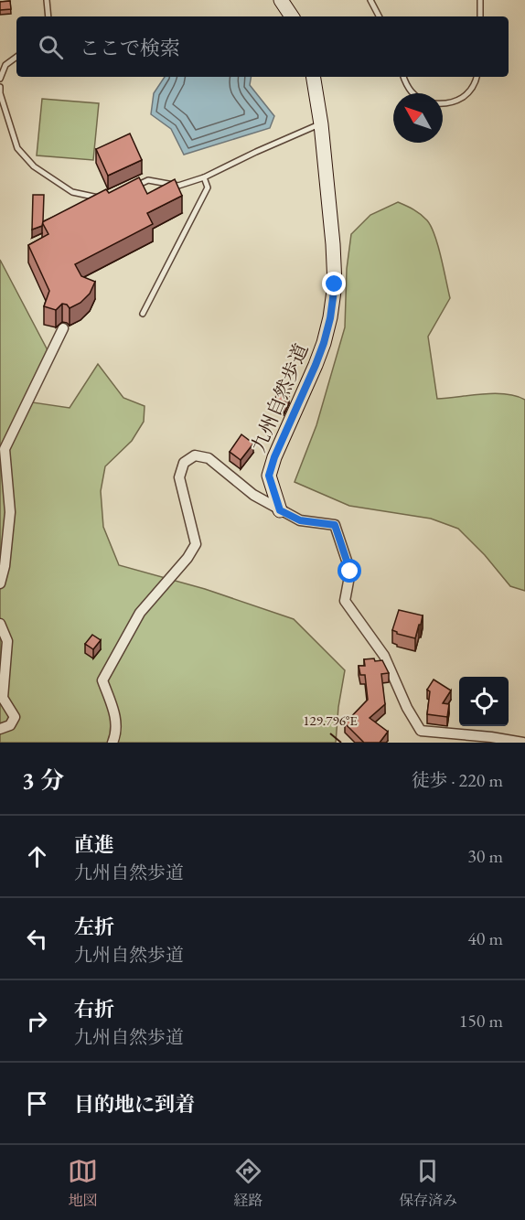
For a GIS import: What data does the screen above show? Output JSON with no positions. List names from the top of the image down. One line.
{"streets":{"street":["九州自然歩道"]},"north":"top left","page":{"search":"ここで検索","heading":["3 分","徒歩 · 220 m"],"list":[["直進","九州自然歩道","30 m"],["左折","九州自然歩道","40 m"],["右折","九州自然歩道","150 m"],"目的地に到着"],"nav":["地図","経路","保存済み"]},"coordinates":["129.796°E"]}
